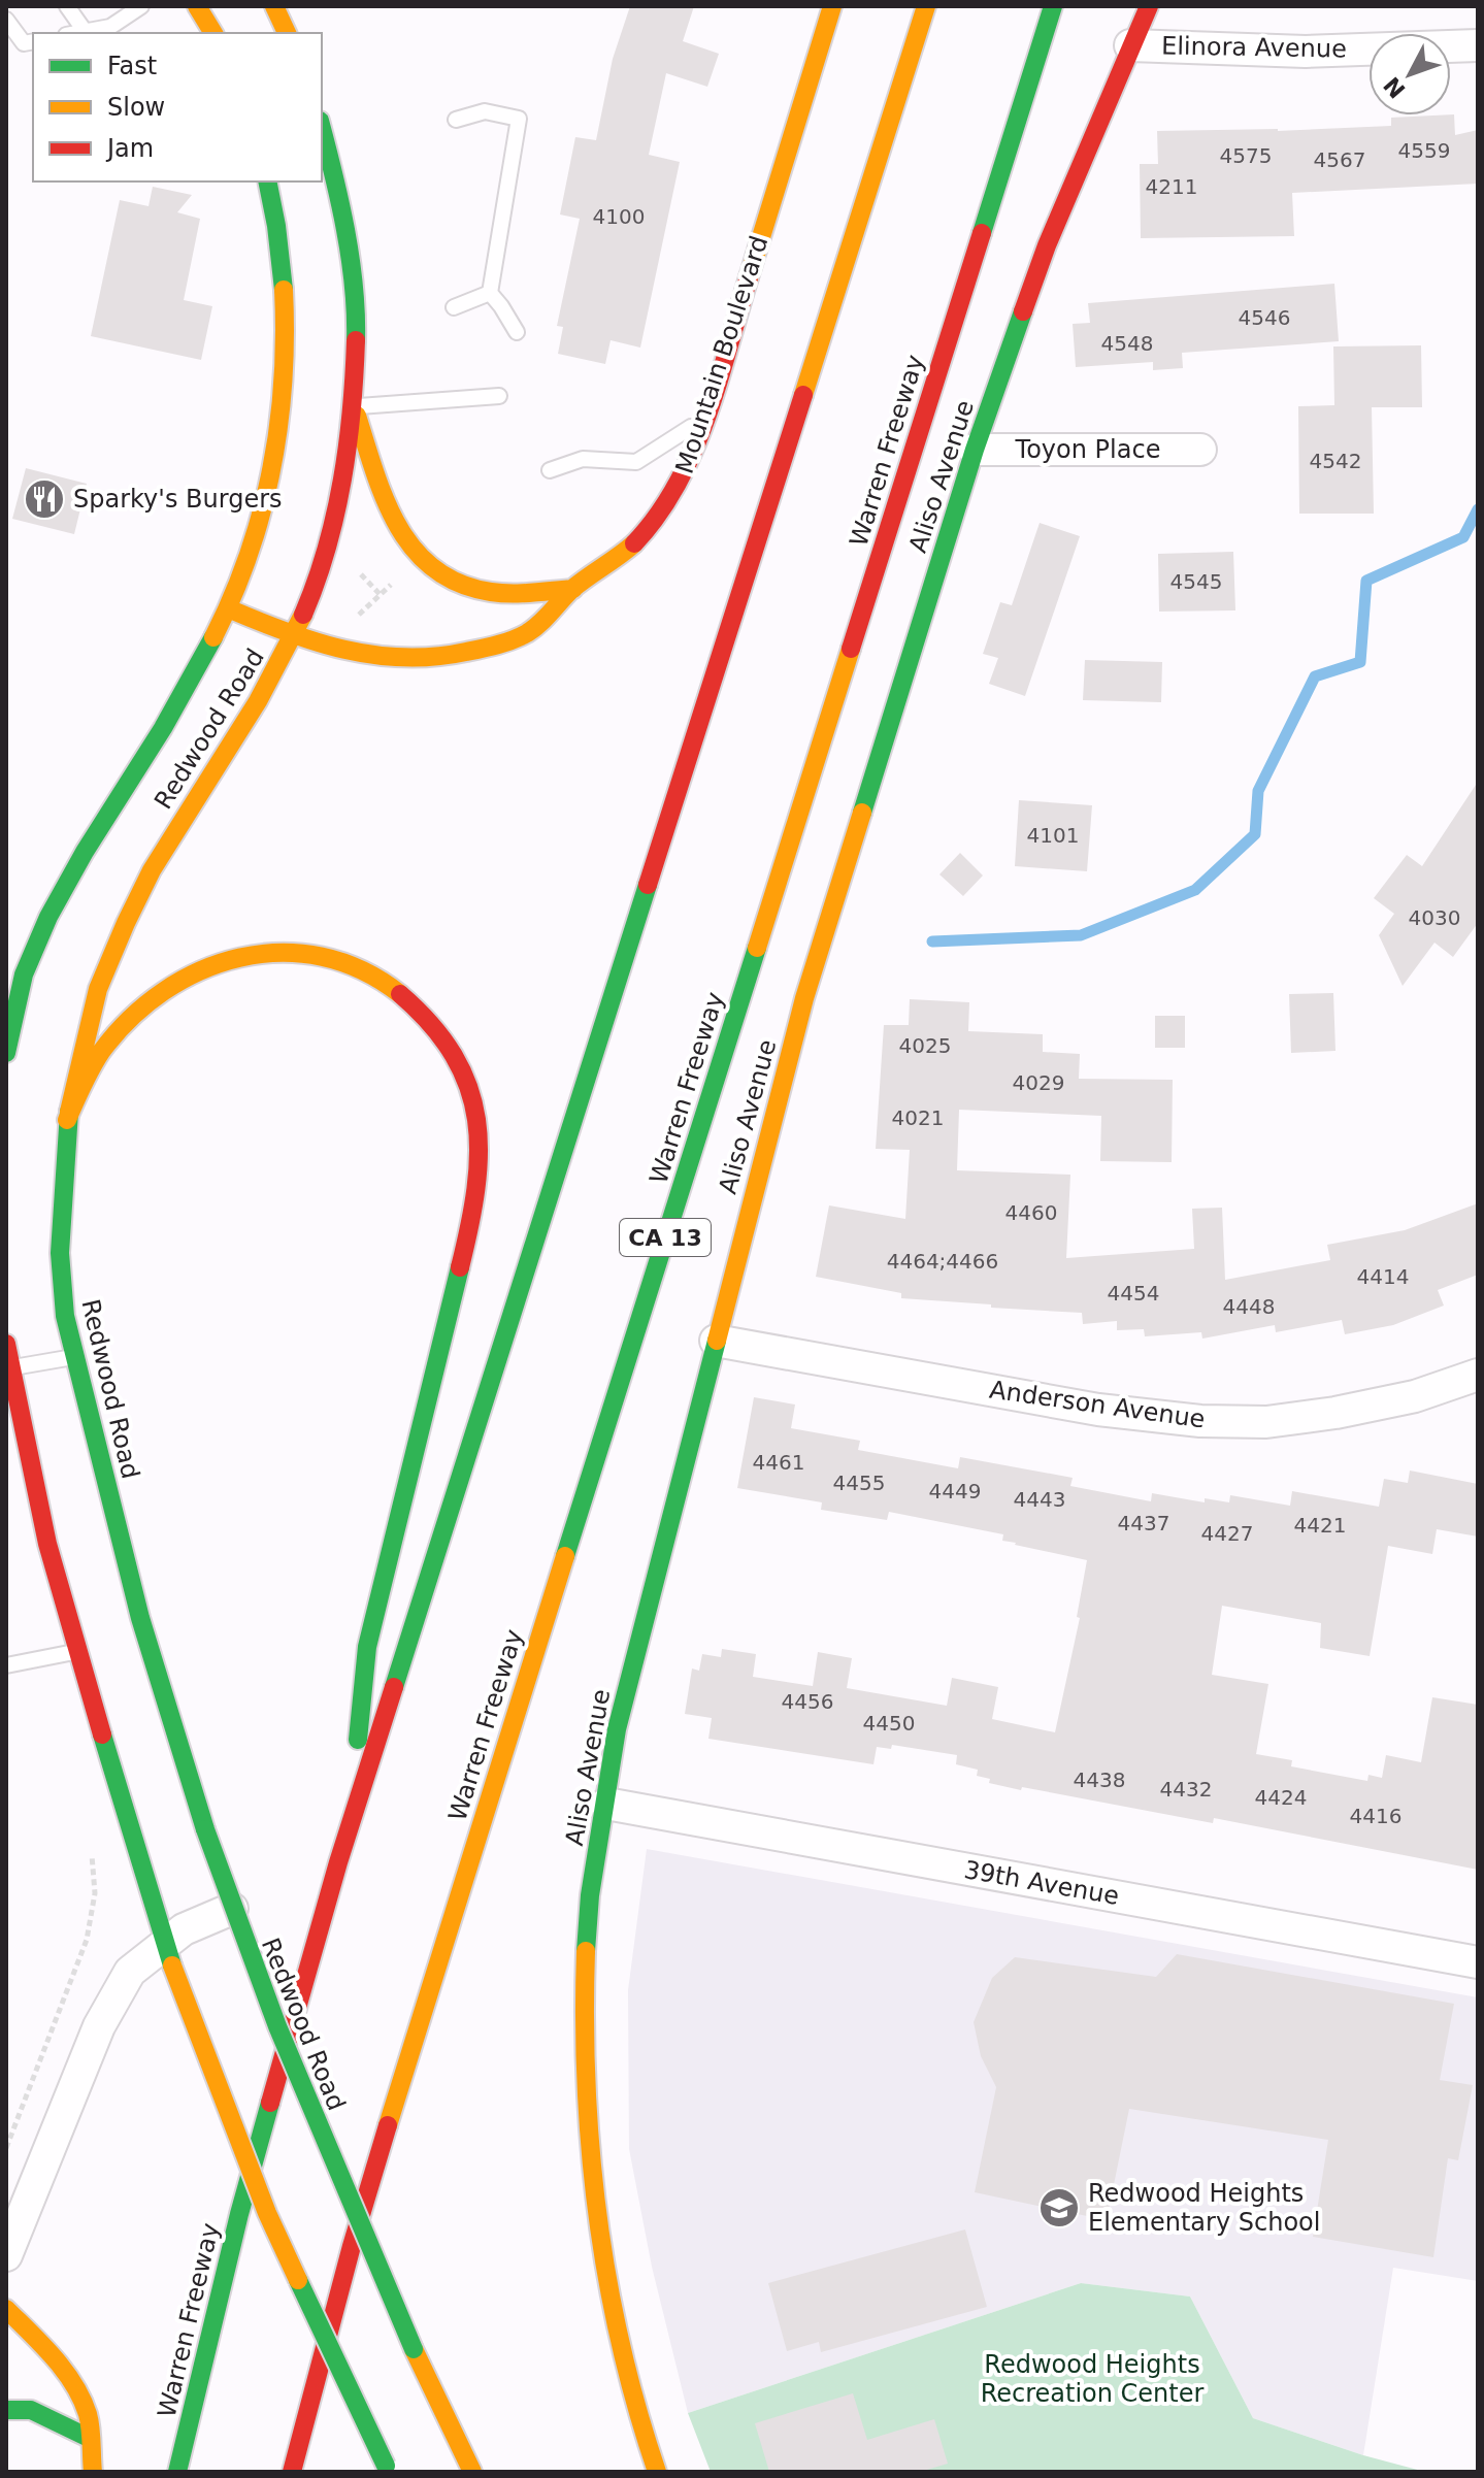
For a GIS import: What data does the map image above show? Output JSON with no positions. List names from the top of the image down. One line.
{"streets":{"main road":["Mountain Boulevard","Warren Freeway","Aliso Avenue","Redwood Road","CA 13"],"street":["Elinora Avenue","Toyon Place","Anderson Avenue","39th Avenue"]},"crossings":[["Elinora Avenue","Aliso Avenue"],["Mountain Boulevard","Redwood Road"],["Toyon Place","Aliso Avenue"],["Aliso Avenue","Anderson Avenue"],["Aliso Avenue","39th Avenue"]],"parks":["Redwood Heights Recreation Center"],"places":{"restaurant":["Sparky's Burgers"],"school or university":["Redwood Heights Elementary School"]},"house_numbers":["4559","4575","4567","4211","4100","4546","4548","4542","4545","4101","4030","4025","4029","4021","4460","4464;4466","4414","4454","4448","4461","4455","4449","4443","4437","4421","4427","4456","4450","4438","4432","4424","4416"],"legend":["Fast","Slow","Jam"],"north":"bottom left"}
